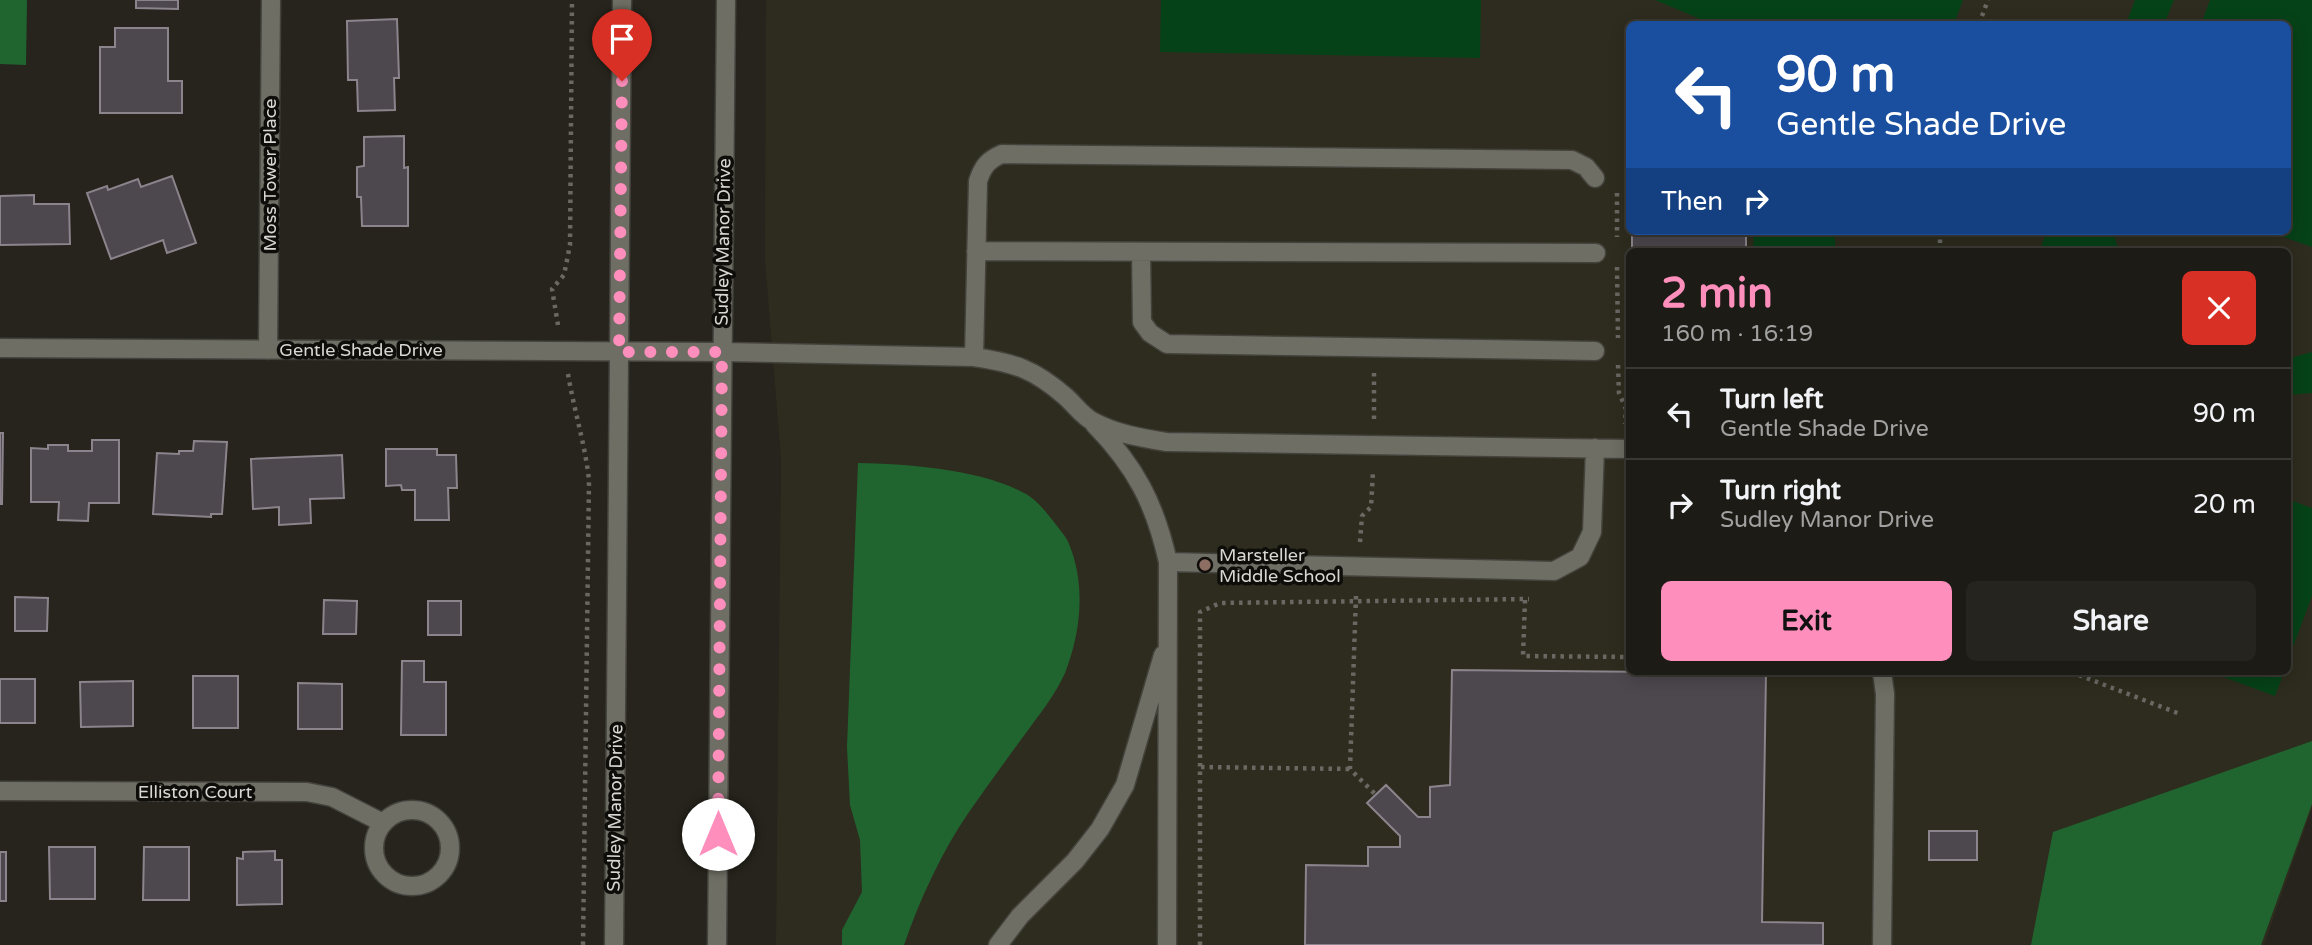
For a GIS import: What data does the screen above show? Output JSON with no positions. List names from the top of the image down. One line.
{"streets":{"main road":["Moss Tower Place","Sudley Manor Drive","Gentle Shade Drive","Elliston Court"]},"crossings":[["Moss Tower Place","Gentle Shade Drive"],["Sudley Manor Drive","Gentle Shade Drive"]],"places":["Marsteller Middle School"],"page":{"turn":["90 m","Gentle Shade Drive"],"then":"Then","heading":["2 min","160 m · 16:19"],"list":[{"name":"Turn left","note":"Gentle Shade Drive","value":"90 m"},{"name":"Turn right","note":"Sudley Manor Drive","value":"20 m"}],"buttons":["Exit","Share"]}}
